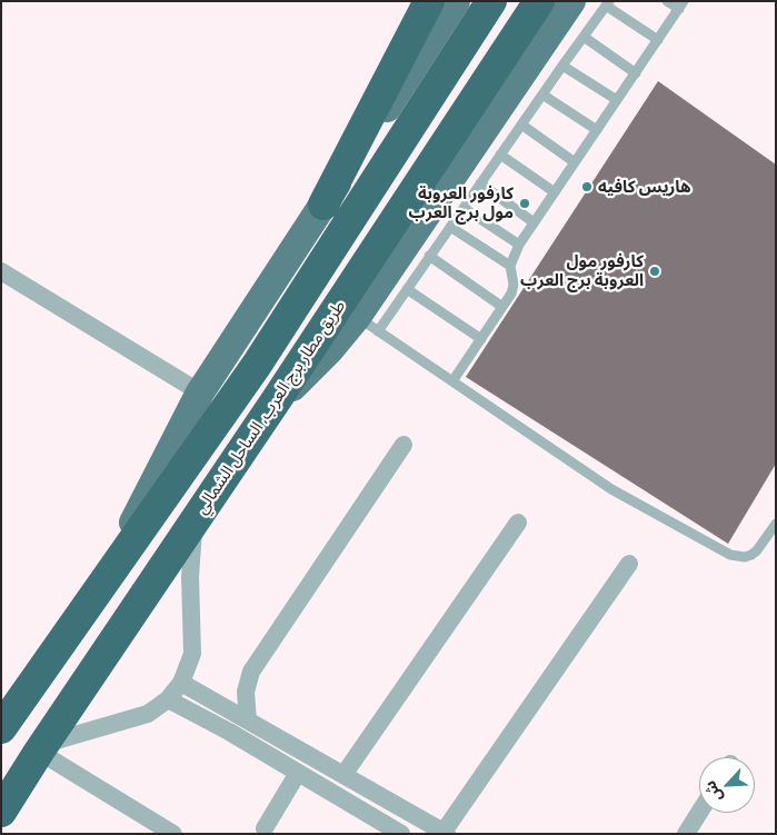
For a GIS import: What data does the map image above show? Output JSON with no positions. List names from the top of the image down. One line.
{"streets":{"highway":["طريق مطار برج العرب, الساحل الشمالي"]},"places":["هاريس كافيه","كارفور العروبة مول برج العرب","كارفور مول العروبة برج العرب"],"north":"bottom left"}
